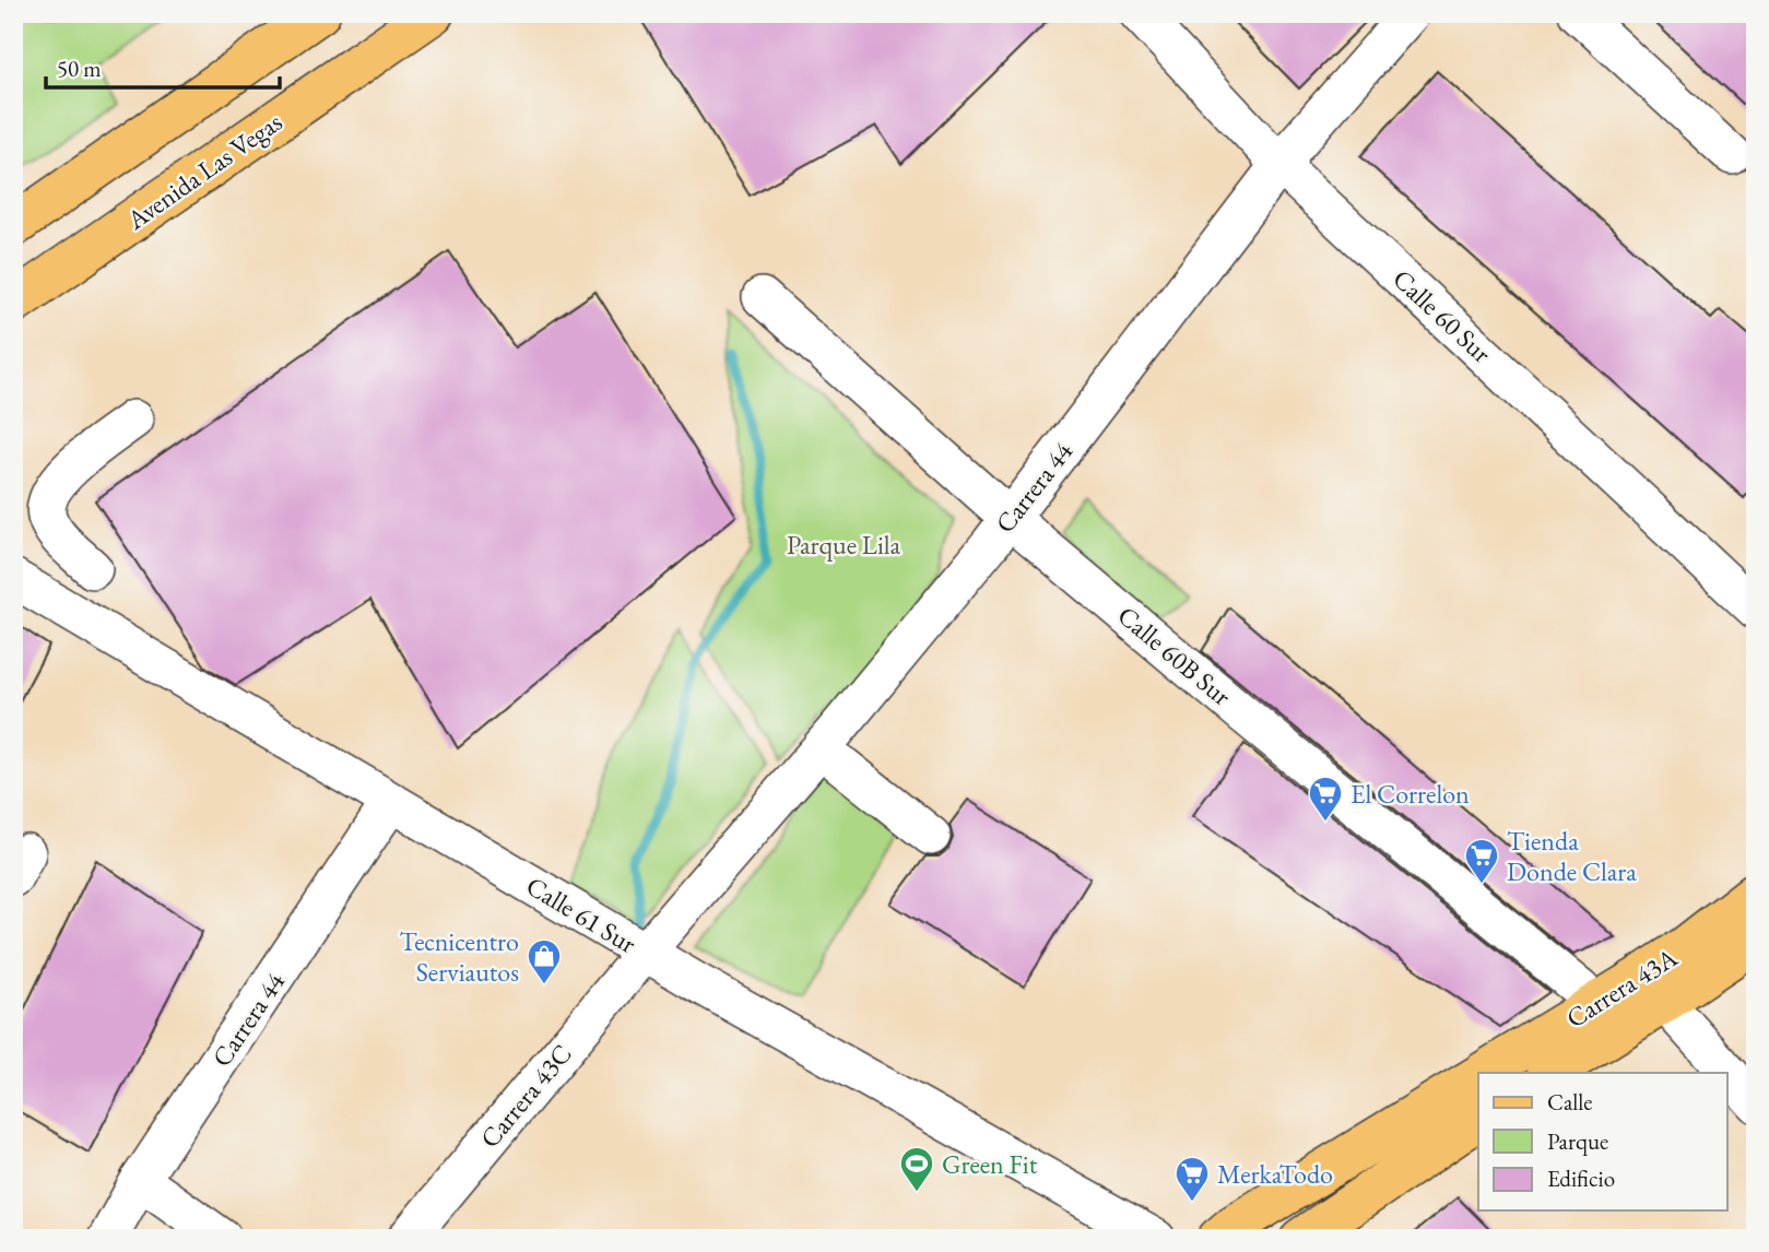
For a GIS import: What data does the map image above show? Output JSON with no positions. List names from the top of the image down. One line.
{"streets":{"main road":["Avenida Las Vegas","Carrera 43A"],"street":["Calle 60 Sur","Carrera 44","Calle 60B Sur","Calle 61 Sur","Carrera 43C"]},"crossings":[["Calle 60 Sur","Carrera 44"],["Carrera 44","Calle 60B Sur"],["Carrera 44","Calle 61 Sur"],["Carrera 44","Carrera 43C"],["Calle 60B Sur","Carrera 43A"],["Calle 61 Sur","Carrera 43C"]],"parks":["Parque Lila"],"places":{"supermarket":["El Correlon","Tienda Donde Clara","MerkaTodo"],"shop":["Tecnicentro Serviautos"],"sports":["Green Fit"]},"legend":["Calle","Parque","Edificio"],"scale_bar":"50 m"}
